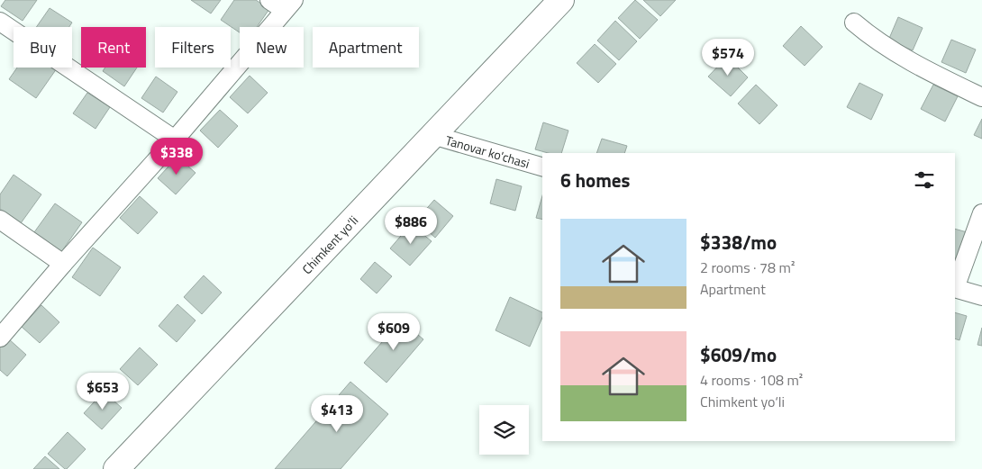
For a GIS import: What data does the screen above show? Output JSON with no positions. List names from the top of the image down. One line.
{"streets":{"highway":["Chimkent yo‘li"],"street":["Tanovar ko'chasi"]},"crossings":[["Tanovar ko'chasi","Chimkent yo‘li"]],"page":{"chip":["Buy","Rent","Filters","New","Apartment"],"price":["$574","$338","$886","$609","$653","$413"],"heading":"6 homes","list":[{"name":"$338/mo","note":"2 rooms · 78 m² · Apartment"},{"name":"$609/mo","note":"4 rooms · 108 m² · Chimkent yo‘li"}]}}
